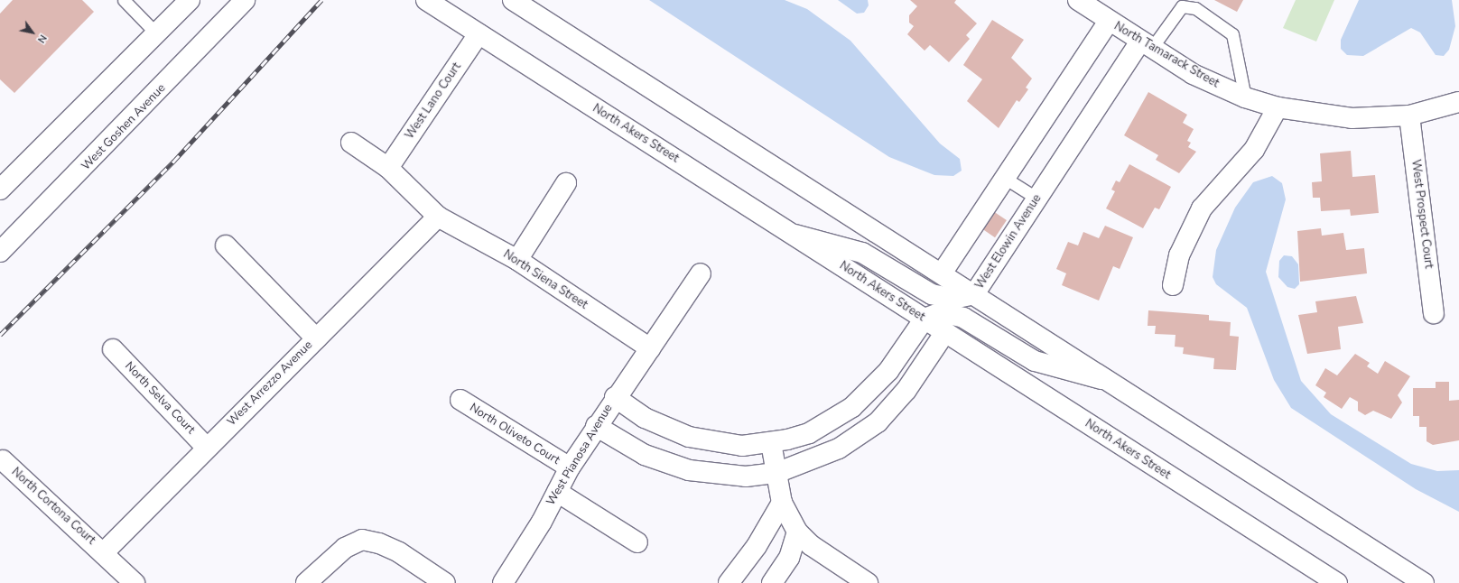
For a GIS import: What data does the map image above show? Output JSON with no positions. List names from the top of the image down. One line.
{"streets":{"street":["North Tamarack Street","West Lano Court","West Goshen Avenue","North Akers Street","West Prospect Court","West Elowin Avenue","North Siena Street","West Arrezzo Avenue","North Selva Court","North Oliveto Court","West Pianosa Avenue","North Cortona Court"]},"crossings":[["North Tamarack Street","West Prospect Court"],["North Tamarack Street","West Elowin Avenue"],["West Lano Court","North Akers Street"],["West Lano Court","North Siena Street"],["North Akers Street","West Elowin Avenue"],["North Siena Street","West Arrezzo Avenue"],["North Siena Street","West Pianosa Avenue"],["West Arrezzo Avenue","North Selva Court"],["West Arrezzo Avenue","North Cortona Court"],["North Oliveto Court","West Pianosa Avenue"]],"north":"bottom right"}
